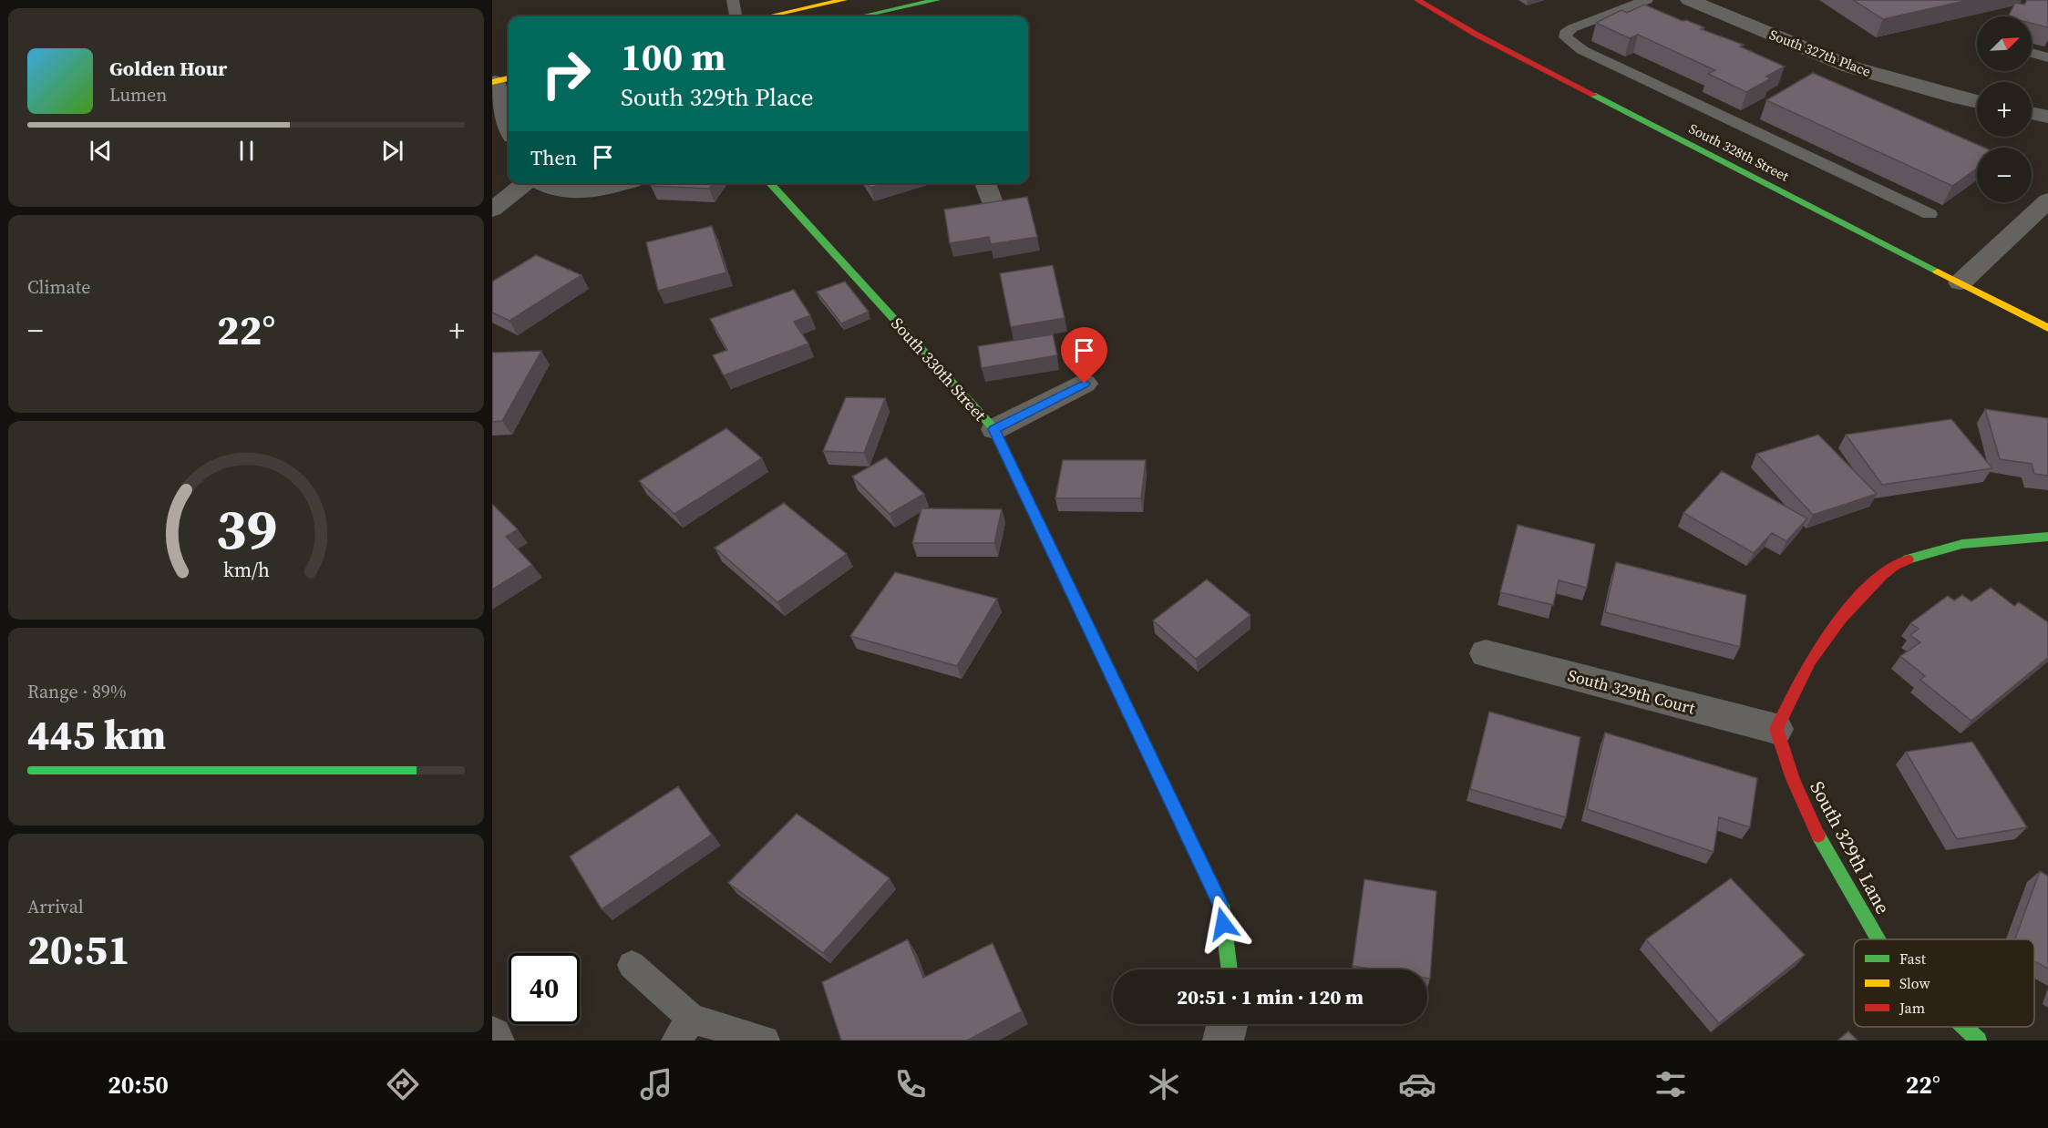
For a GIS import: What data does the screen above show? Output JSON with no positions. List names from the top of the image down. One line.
{"streets":{"street":["South 327th Place","South 328th Street","South 330th Street","South 329th Court","South 329th Lane"]},"crossings":[["South 329th Court","South 329th Lane"]],"legend":["Fast","Slow","Jam"],"north":"top right","page":{"map_buttons":["+","−"],"turn":["100 m","South 329th Place"],"song":["Golden Hour","Lumen"],"then":"Then","tile":["Climate",["Range · 89%","445 km"],["Arrival","20:51"]],"heat":["−","22°","+"],"limit":"40","trip":"20:51 · 1 min · 120 m","tabs":["20:50","22°"],"gauge":["39","km/h"]}}
